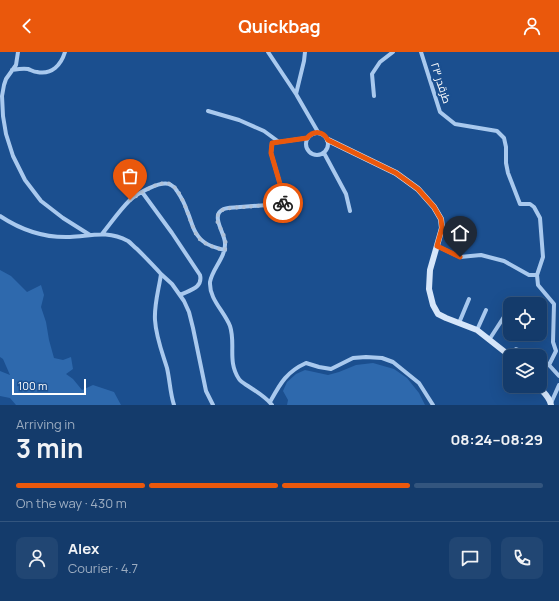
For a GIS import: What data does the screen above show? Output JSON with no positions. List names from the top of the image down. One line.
{"streets":{"street":["طرقدر ۲۳"]},"scale_bar":"100 m","page":{"header":"Quickbag","scale":"100 m","heading":["3 min","Arriving in","08:24–08:29"],"panel":["Alex","Courier · 4.7"],"bar":"On the way · 430 m"}}
